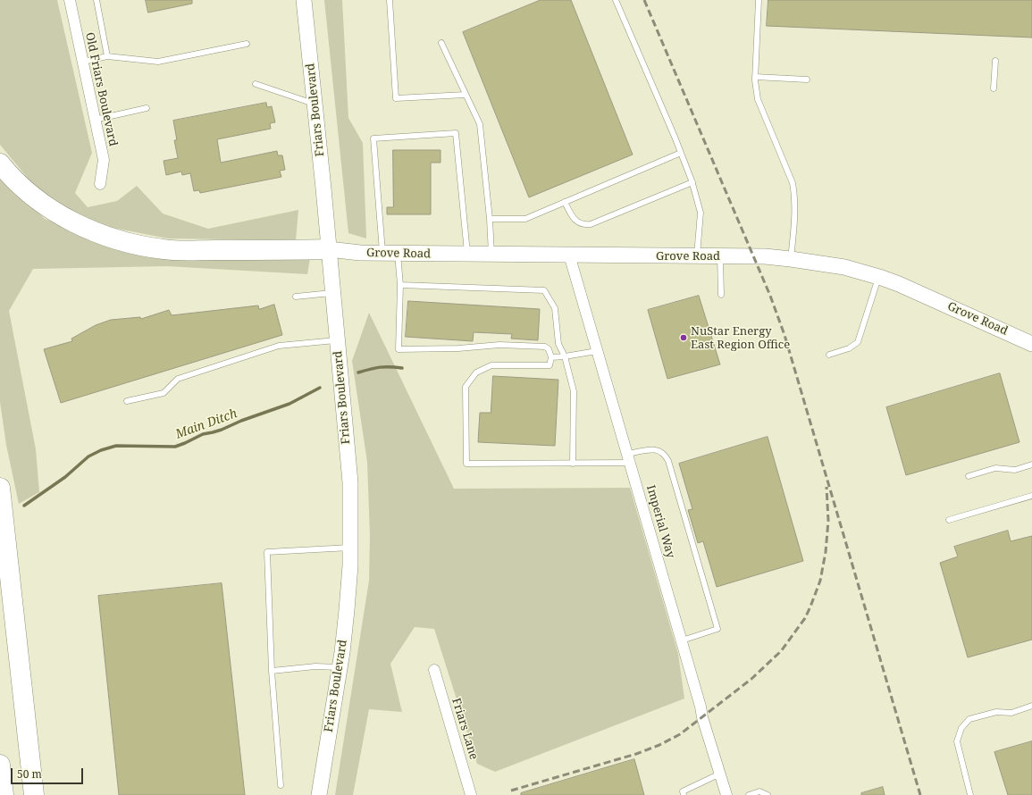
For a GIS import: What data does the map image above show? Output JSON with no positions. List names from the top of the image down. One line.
{"streets":{"main road":["Friars Boulevard","Grove Road"],"street":["Old Friars Boulevard","Imperial Way","Friars Lane"]},"crossings":[["Friars Boulevard","Grove Road"],["Grove Road","Imperial Way"]],"water":["Main Ditch"],"places":["NuStar Energy East Region Office"],"scale_bar":"50 m"}
